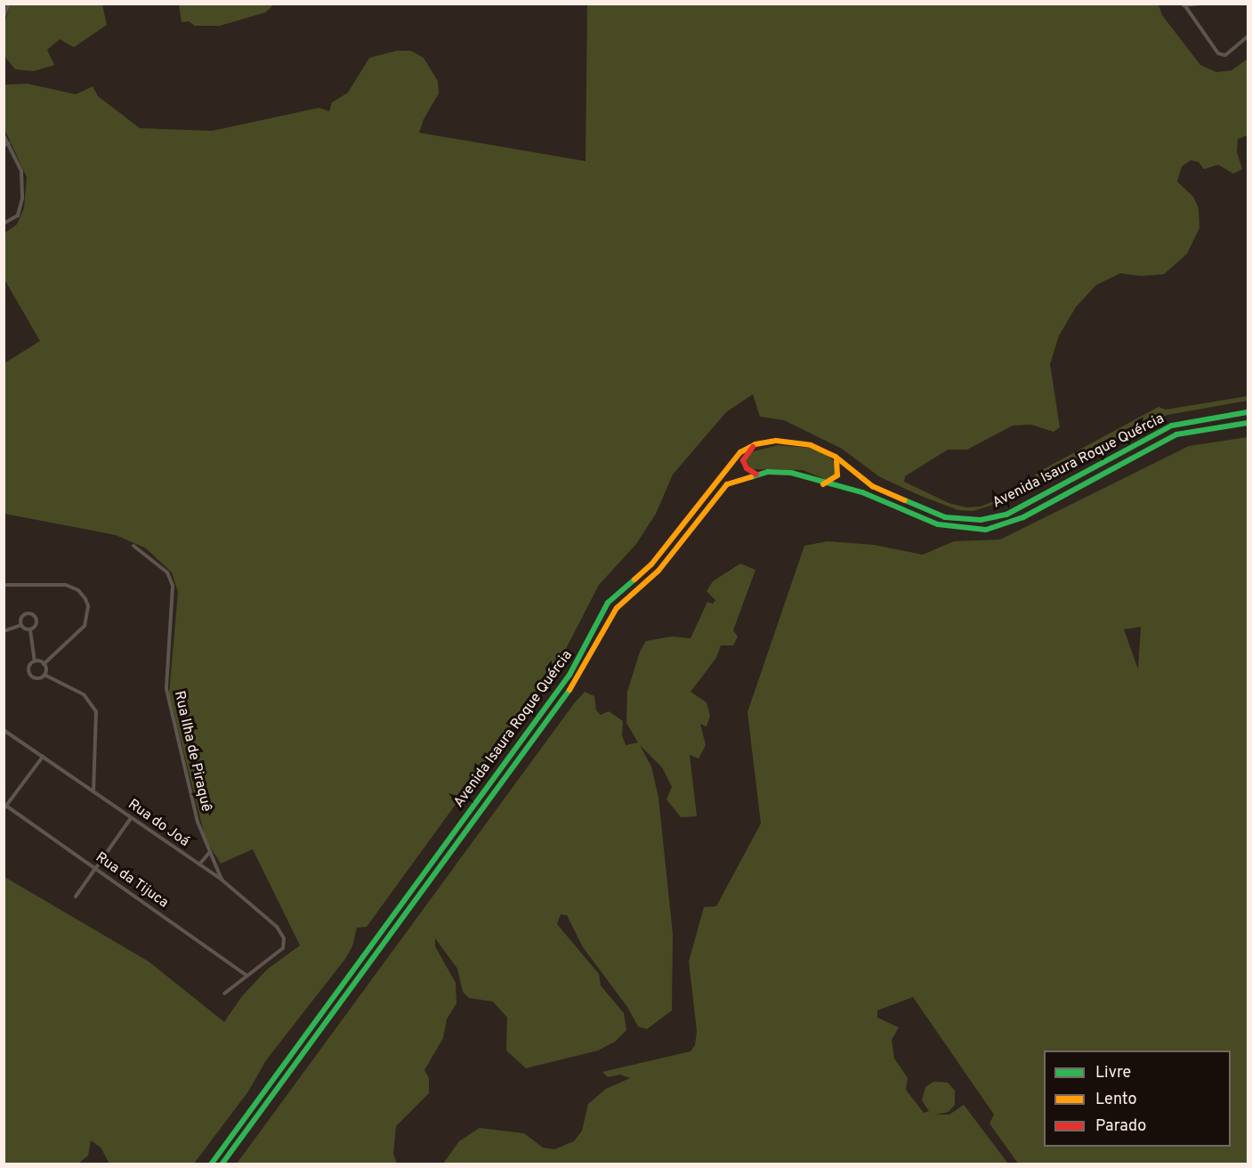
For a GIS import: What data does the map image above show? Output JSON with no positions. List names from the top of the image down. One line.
{"streets":{"main road":["Avenida Isaura Roque Quércia"],"street":["Rua Ilha de Piraquê","Rua do Joá","Rua da Tijuca"]},"crossings":[["Rua Ilha de Piraquê","Rua do Joá"],["Rua do Joá","Rua da Tijuca"]],"legend":["Livre","Lento","Parado"]}
